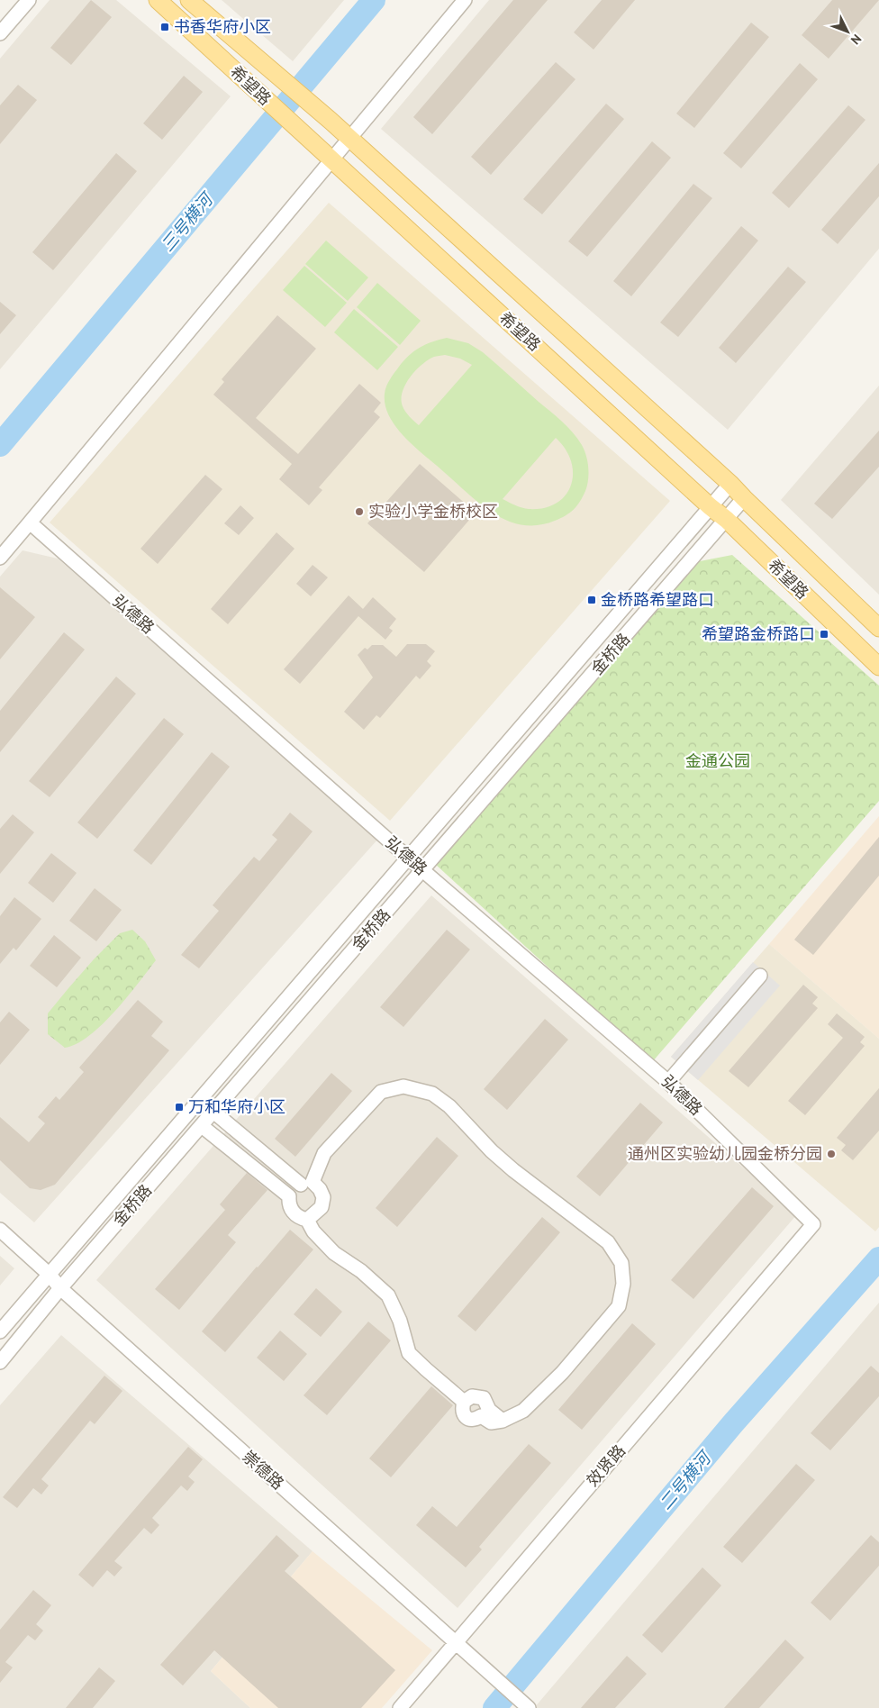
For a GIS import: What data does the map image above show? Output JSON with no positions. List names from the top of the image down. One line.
{"streets":{"main road":["希望路"],"street":["弘德路","金桥路","效贤路","崇德路"]},"crossings":[["希望路","金桥路"],["弘德路","金桥路"],["弘德路","效贤路"],["金桥路","崇德路"],["效贤路","崇德路"]],"water":["三号横河","二号横河"],"parks":["金通公园"],"places":{"transit":["书香华府小区","金桥路希望路口","希望路金桥路口","万和华府小区"],"other":["实验小学金桥校区","通州区实验幼儿园金桥分园"]},"north":"bottom right"}
